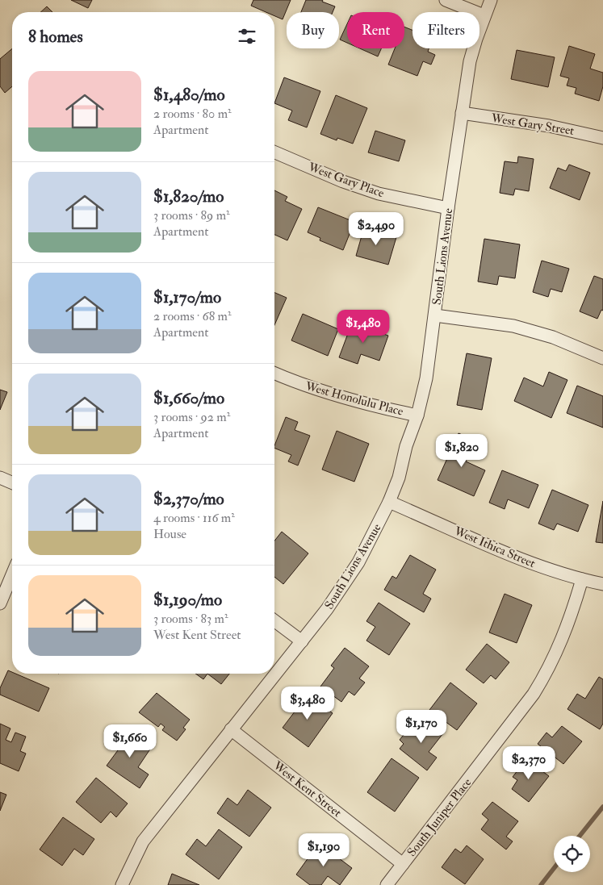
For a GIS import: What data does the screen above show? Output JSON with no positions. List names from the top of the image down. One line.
{"streets":{"street":["West Gary Street","West Gary Place","South Lions Avenue","West Honolulu Place","West Ithica Street","West Kent Street","South Juniper Place"]},"crossings":[["West Gary Street","South Lions Avenue"],["West Gary Place","South Lions Avenue"],["South Lions Avenue","West Honolulu Place"],["South Lions Avenue","West Ithica Street"],["South Lions Avenue","West Kent Street"],["West Ithica Street","South Juniper Place"],["West Kent Street","South Juniper Place"]],"page":{"chip":["Buy","Rent","Filters"],"heading":"8 homes","list":[{"name":"$1,480/mo","note":"2 rooms · 80 m² · Apartment"},{"name":"$1,820/mo","note":"3 rooms · 89 m² · Apartment"},{"name":"$1,170/mo","note":"2 rooms · 68 m² · Apartment"},{"name":"$1,660/mo","note":"3 rooms · 92 m² · Apartment"},{"name":"$2,370/mo","note":"4 rooms · 116 m² · House"},{"name":"$1,190/mo","note":"3 rooms · 83 m² · West Kent Street"}],"price":["$2,490","$1,480","$1,820","$3,480","$1,170","$1,660","$2,370","$1,190"]}}
